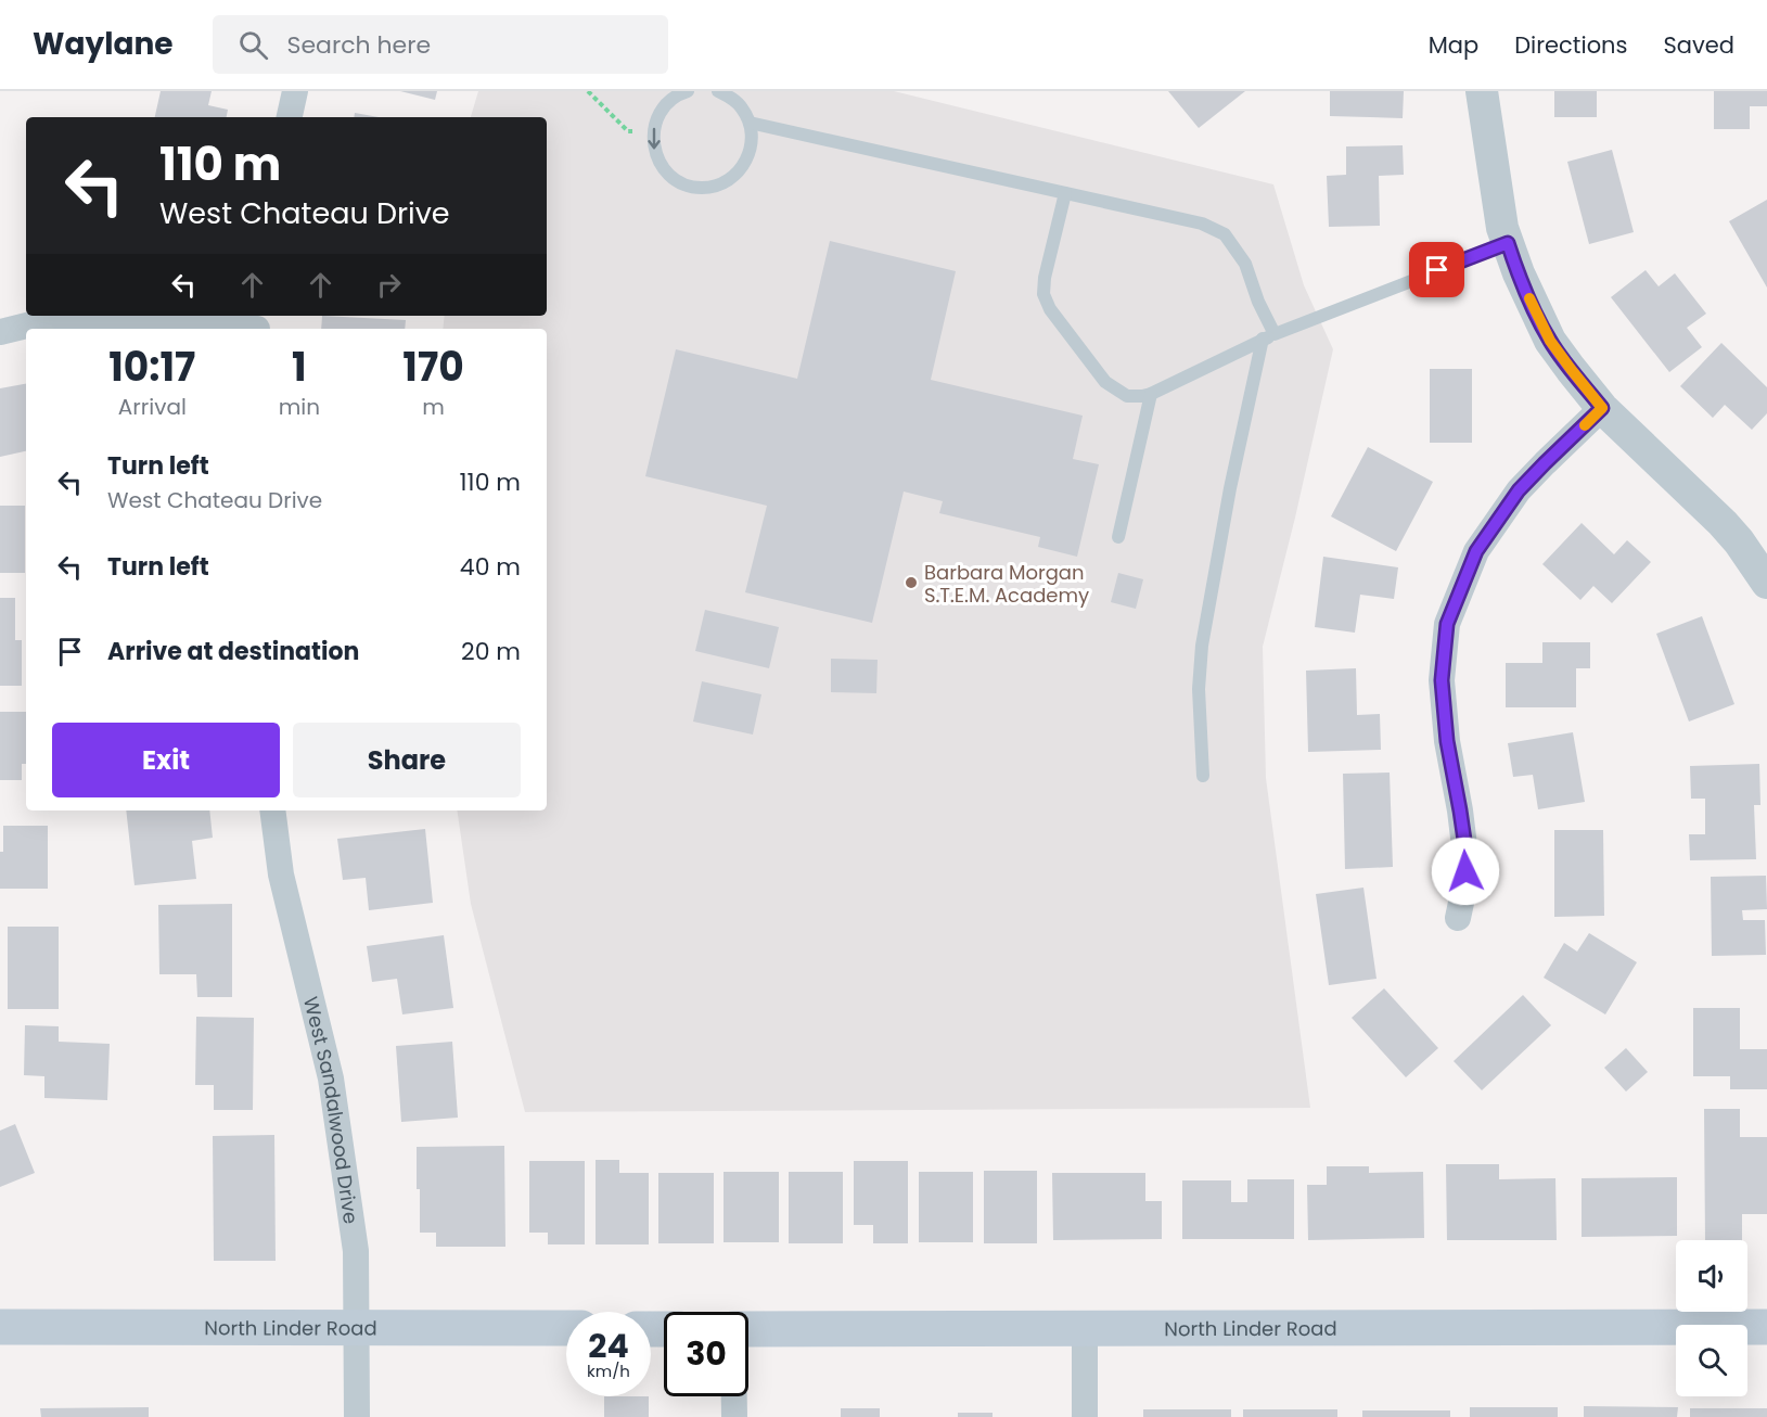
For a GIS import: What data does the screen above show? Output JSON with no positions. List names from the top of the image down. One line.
{"streets":{"main road":["North Linder Road"],"street":["West Sandalwood Drive"]},"crossings":[["West Sandalwood Drive","North Linder Road"]],"places":["Barbara Morgan S.T.E.M. Academy"],"page":{"header":"Waylane","search":"Search here","nav":["Map","Directions","Saved"],"turn":["110 m","West Chateau Drive"],"eta":["10:17","Arrival","1","min","170","m"],"list":[{"name":"Turn left","note":"West Chateau Drive","value":"110 m"},{"name":"Turn left","value":"40 m"},{"name":"Arrive at destination","value":"20 m"}],"buttons":["Exit","Share"],"speed":"24 km/h","limit":"30"}}
